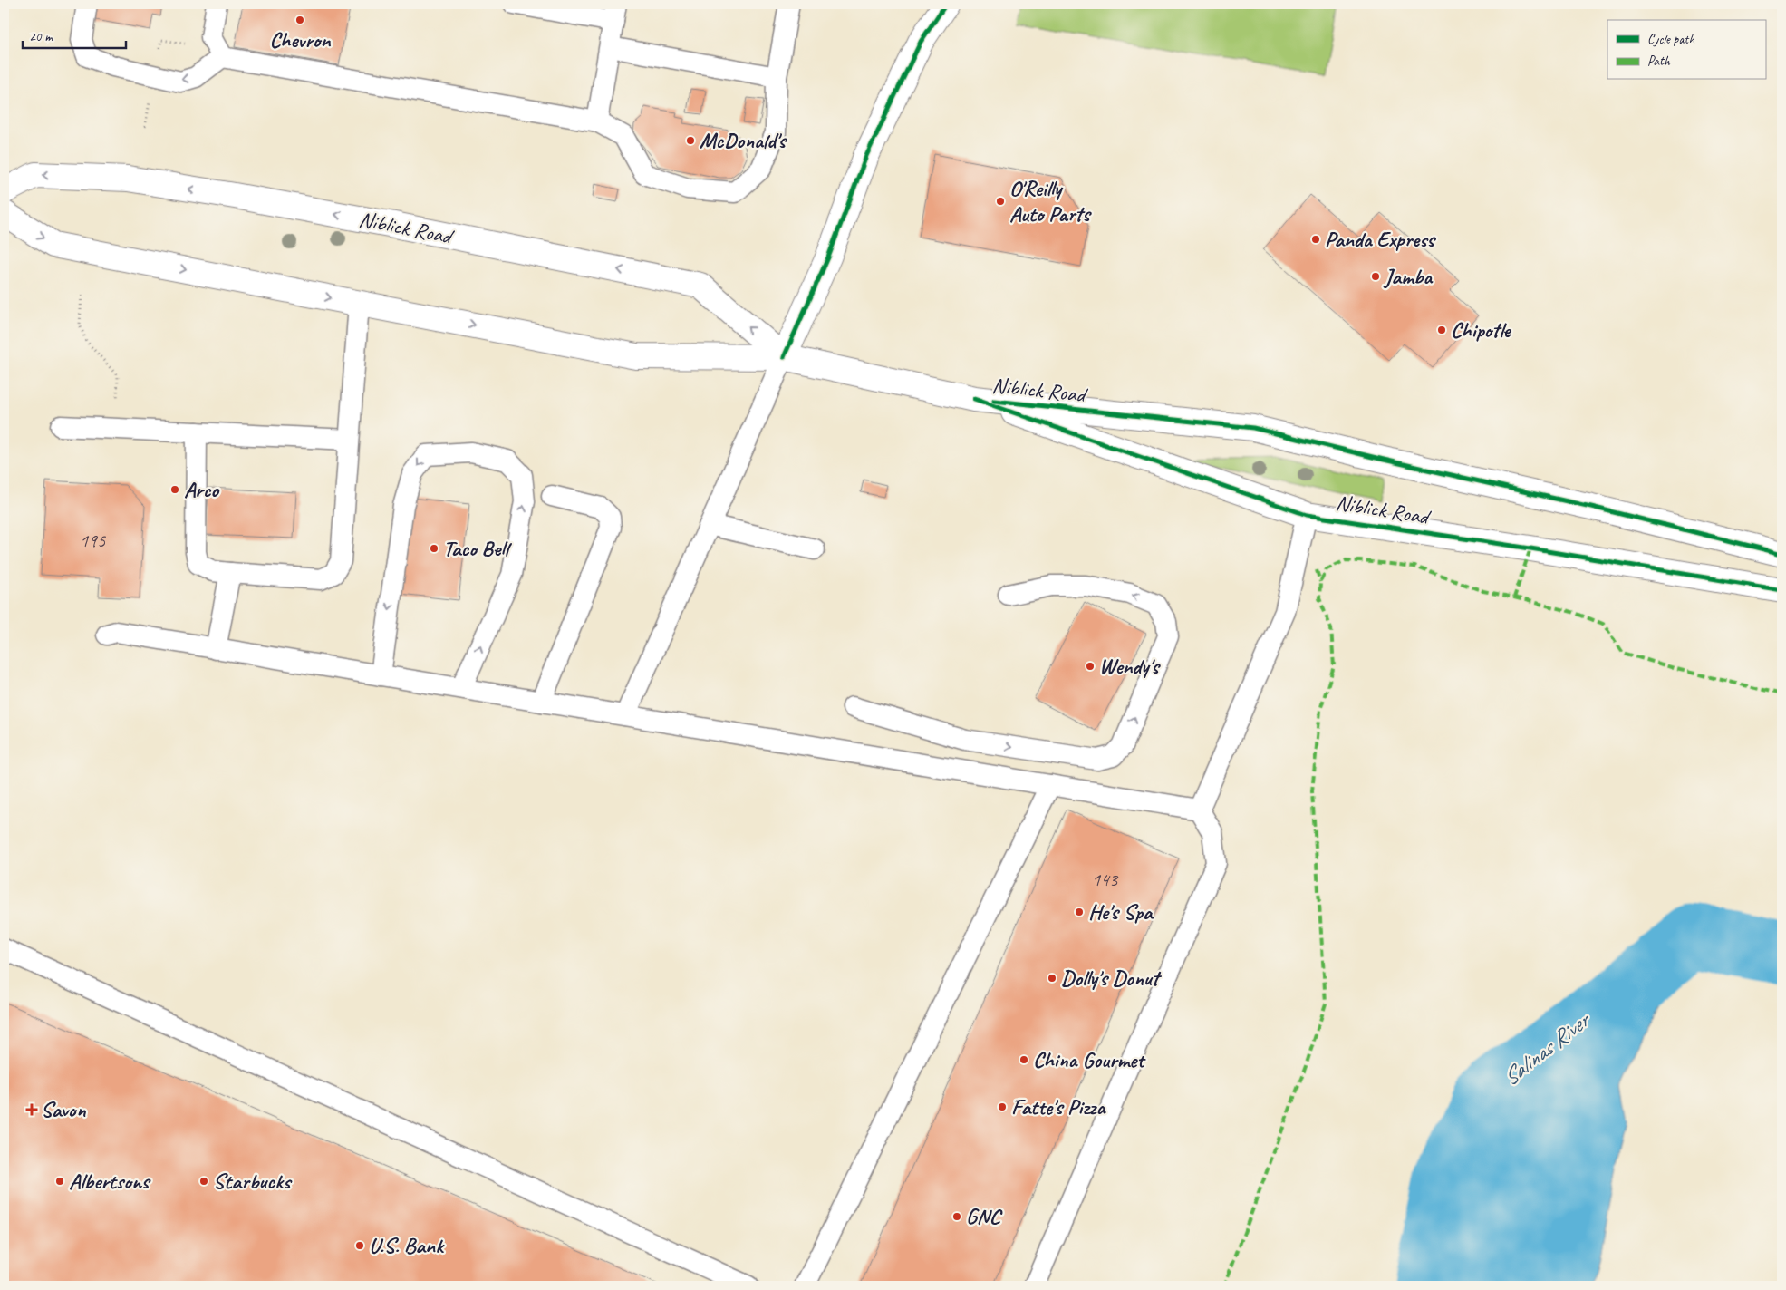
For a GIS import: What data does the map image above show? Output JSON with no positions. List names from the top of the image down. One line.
{"streets":{"main road":["Niblick Road"]},"water":["Salinas River"],"places":{"other":["Chevron","McDonald's","O'Reilly Auto Parts","Panda Express","Jamba","Chipotle","Arco","Taco Bell","Wendy's","He's Spa","Dolly's Donut","China Gourmet","Fatte's Pizza","Albertsons","Starbucks","GNC","U.S. Bank"],"health":["Savon"]},"house_numbers":["195","143"],"legend":["Cycle path","Path"],"scale_bar":"20 m"}
